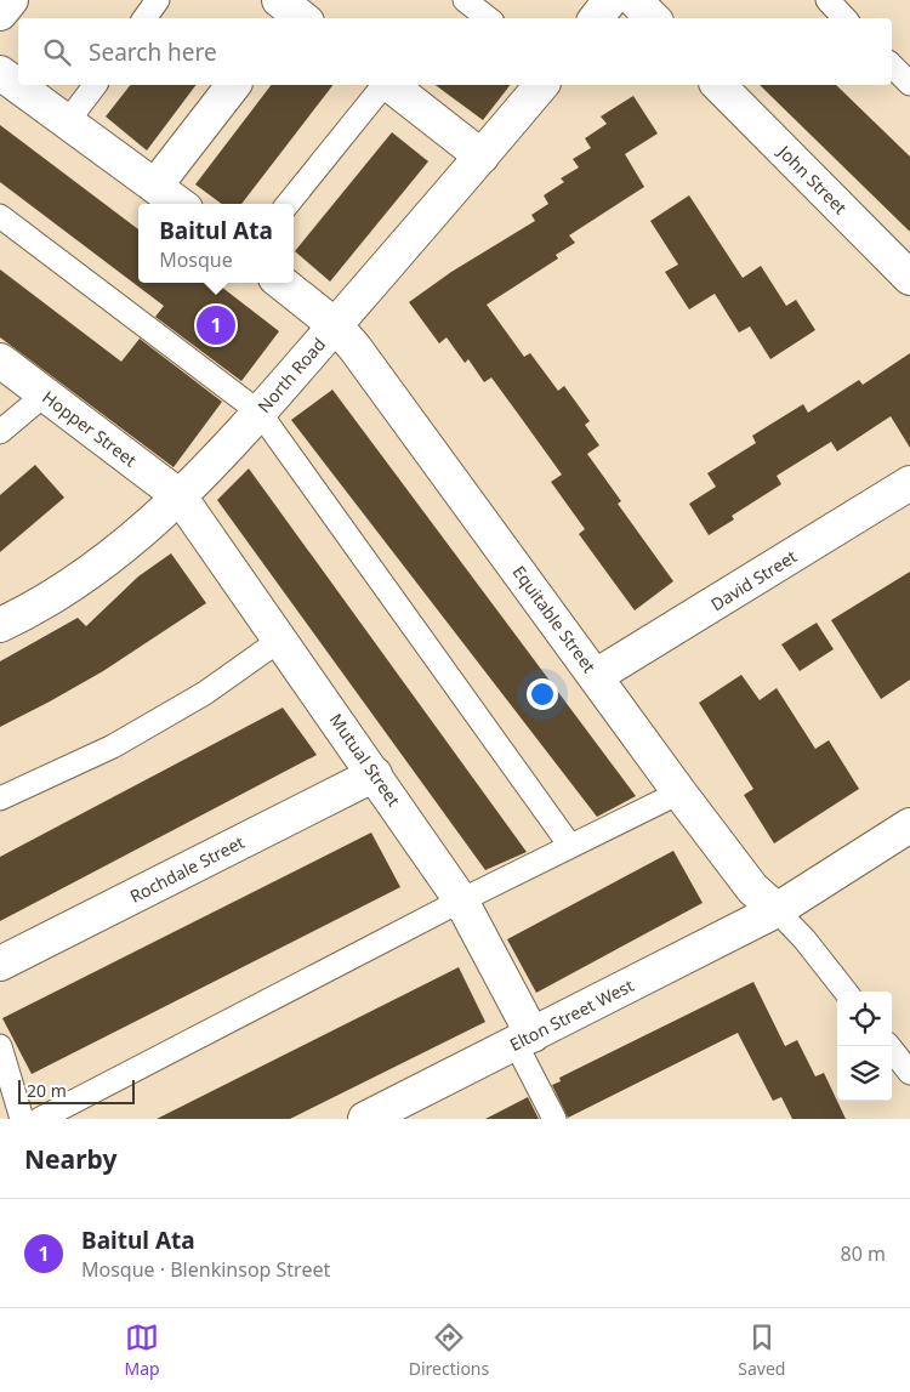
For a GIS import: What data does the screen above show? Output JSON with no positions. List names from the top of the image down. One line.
{"streets":{"street":["John Street","North Road","Hopper Street","David Street","Equitable Street","Mutual Street","Rochdale Street","Elton Street West"]},"crossings":[["North Road","Hopper Street"],["North Road","Equitable Street"],["North Road","Mutual Street"],["Hopper Street","Mutual Street"],["David Street","Equitable Street"],["Equitable Street","Elton Street West"],["Mutual Street","Rochdale Street"],["Mutual Street","Elton Street West"]],"scale_bar":"20 m","page":{"search":"Search here","popup":["Baitul Ata","Mosque"],"pins":"1","scale":"20 m","heading":"Nearby","list":[{"mark":"1","name":"Baitul Ata","note":"Mosque · Blenkinsop Street","value":"80 m"}],"nav":["Map","Directions","Saved"]}}
